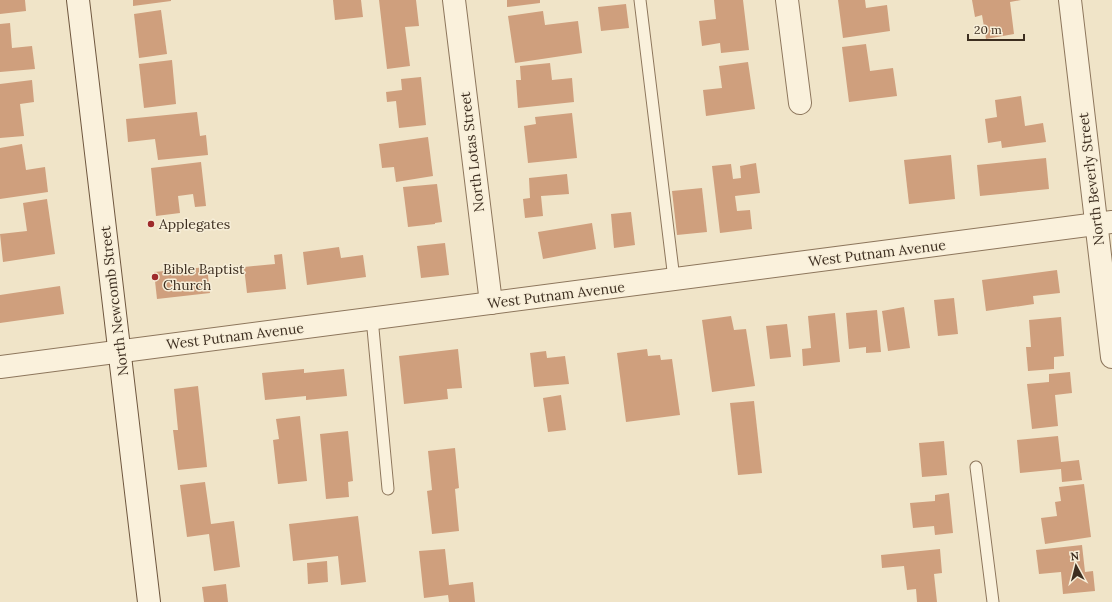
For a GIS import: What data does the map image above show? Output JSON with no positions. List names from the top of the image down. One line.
{"streets":{"street":["North Lotas Street","North Beverly Street","West Putnam Avenue","North Newcomb Street"]},"crossings":[["North Lotas Street","West Putnam Avenue"],["North Beverly Street","West Putnam Avenue"],["West Putnam Avenue","North Newcomb Street"]],"places":["Applegates","Bible Baptist Church"],"scale_bar":"20 m","north":"top"}
